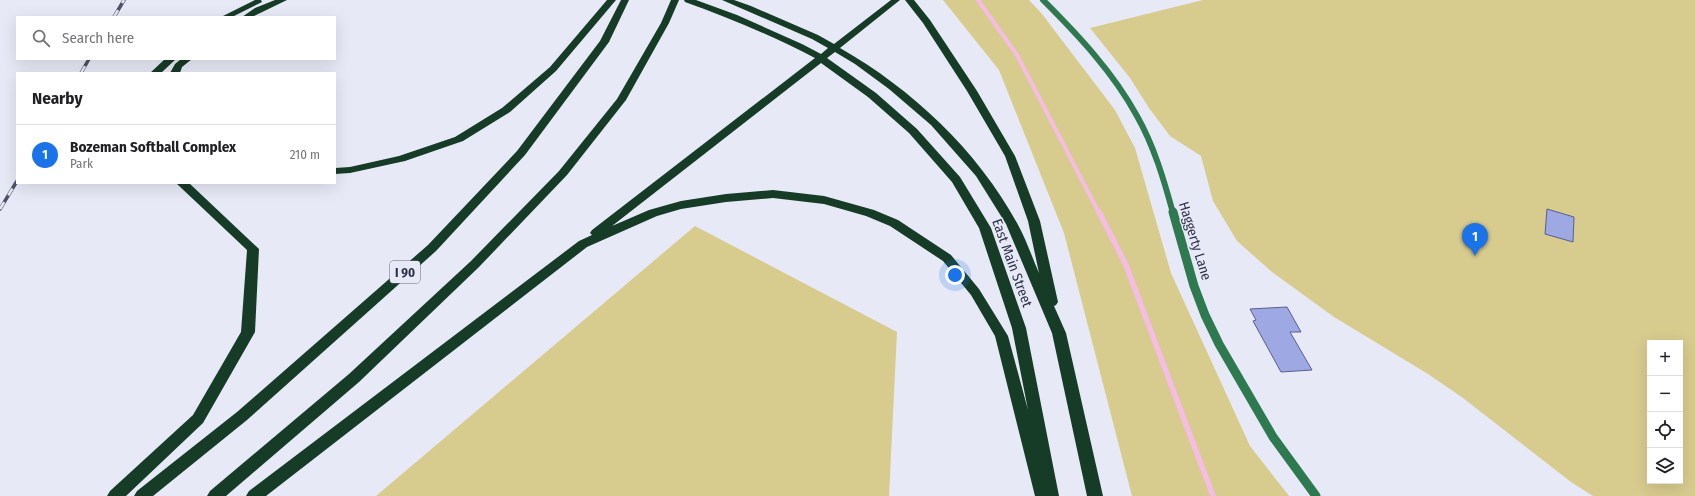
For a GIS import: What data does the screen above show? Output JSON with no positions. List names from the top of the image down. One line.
{"streets":{"highway":["East Main Street","I 90"],"street":["Haggerty Lane"]},"page":{"search":"Search here","heading":"Nearby","list":[{"mark":"1","name":"Bozeman Softball Complex","note":"Park","value":"210 m"}],"pins":"1","map_buttons":["+","−"]}}
